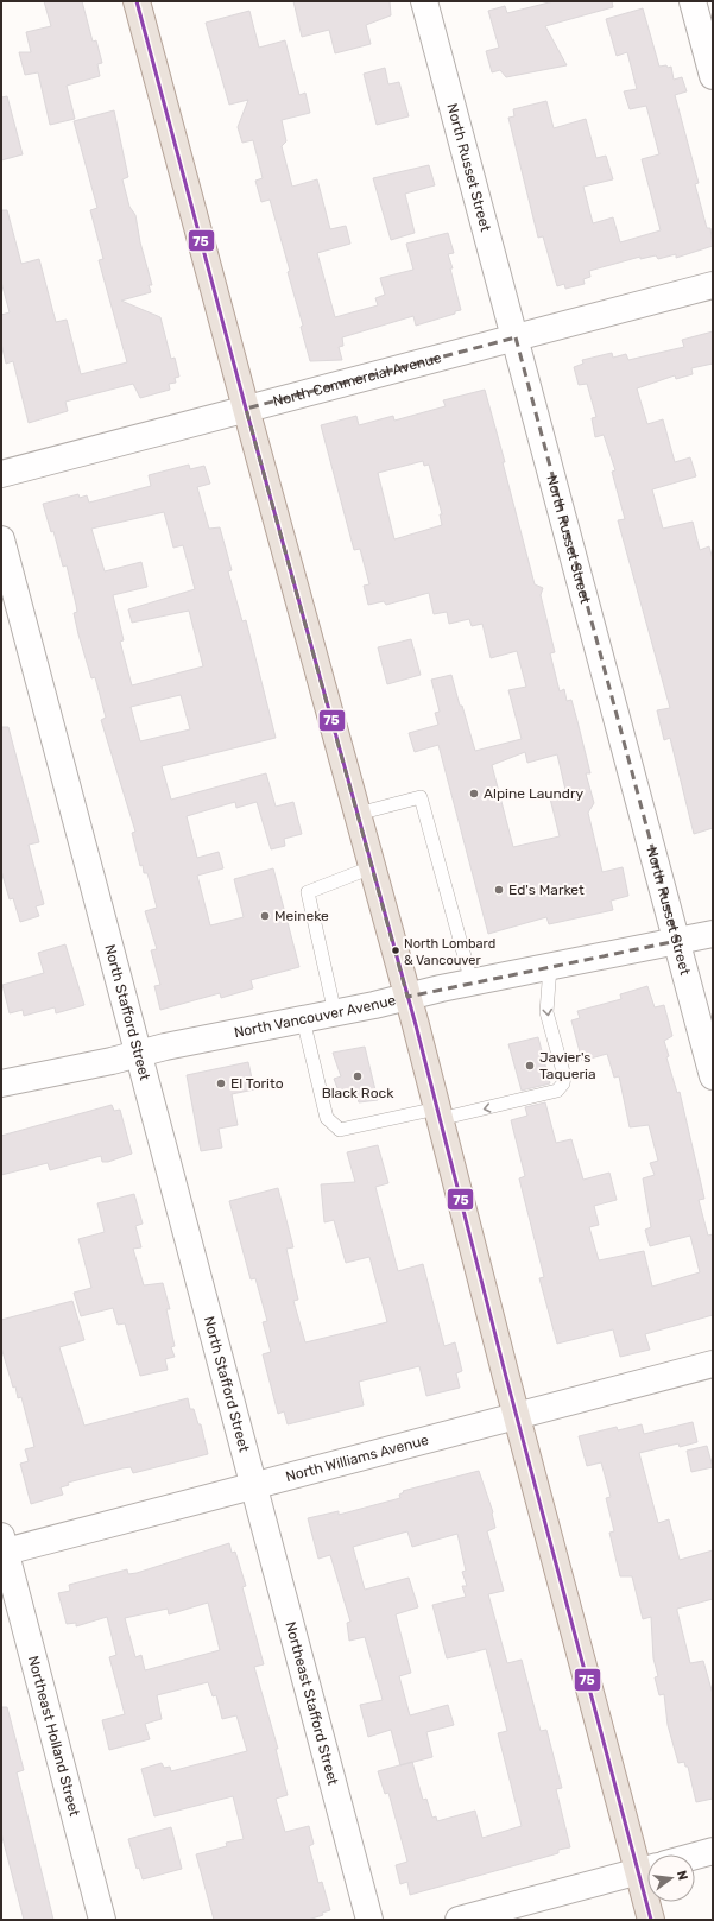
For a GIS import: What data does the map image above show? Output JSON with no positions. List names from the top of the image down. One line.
{"streets":{"street":["North Russet Street","North Commercial Avenue","North Stafford Street","North Vancouver Avenue","North Williams Avenue","Northeast Stafford Street","Northeast Holland Street"]},"crossings":[["North Russet Street","North Commercial Avenue"],["North Russet Street","North Vancouver Avenue"],["North Stafford Street","North Vancouver Avenue"],["North Stafford Street","North Williams Avenue"],["North Stafford Street","Northeast Stafford Street"],["North Williams Avenue","Northeast Stafford Street"],["North Williams Avenue","Northeast Holland Street"]],"places":["Alpine Laundry","Ed's Market","Meineke","North Lombard & Vancouver","Javier's Taqueria","Black Rock","El Torito"],"lines":["transit line 75"],"north":"right"}
